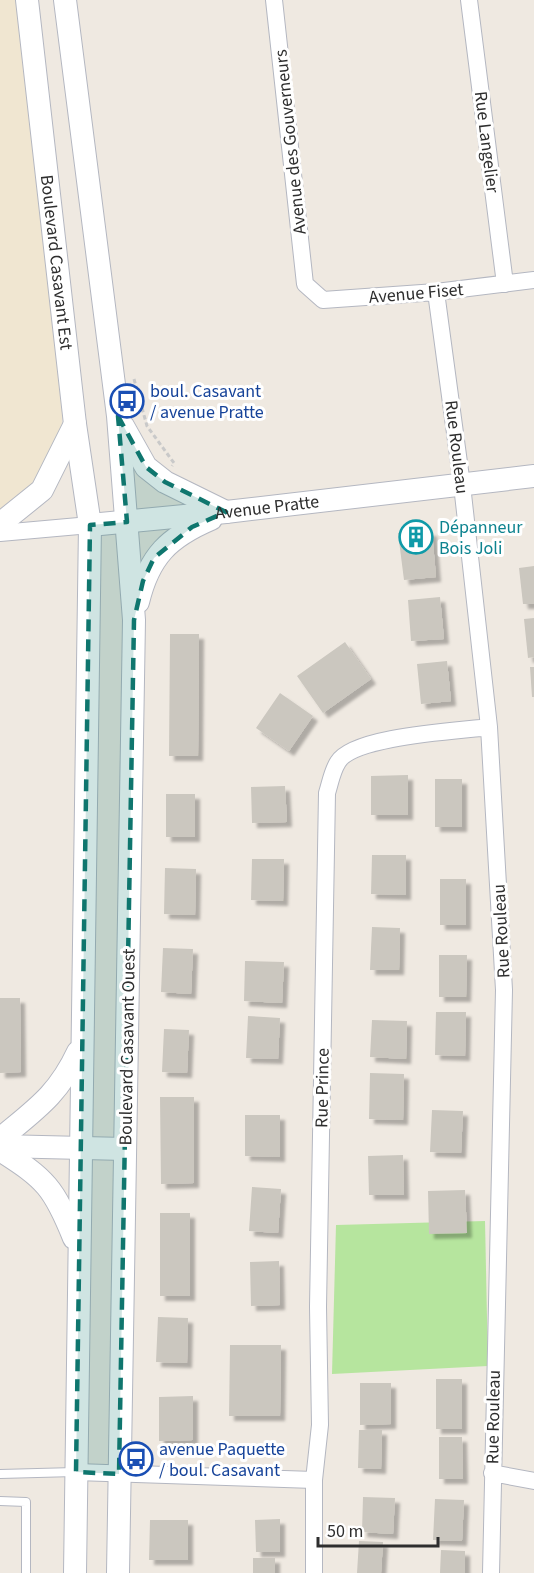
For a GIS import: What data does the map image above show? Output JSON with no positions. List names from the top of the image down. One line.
{"streets":{"street":["Avenue des Gouverneurs","Rue Langelier","Boulevard Casavant Est","Avenue Fiset","Rue Rouleau","Avenue Pratte","Boulevard Casavant Ouest","Rue Prince"]},"crossings":[["Avenue des Gouverneurs","Avenue Fiset"],["Rue Langelier","Avenue Fiset"],["Boulevard Casavant Est","Avenue Pratte"],["Avenue Fiset","Rue Rouleau"],["Rue Rouleau","Avenue Pratte"],["Rue Rouleau","Rue Prince"],["Avenue Pratte","Boulevard Casavant Ouest"]],"places":{"bus stop":["boul. Casavant / avenue Pratte","avenue Paquette / boul. Casavant"],"building":["Dépanneur Bois Joli"]},"scale_bar":"50 m"}
